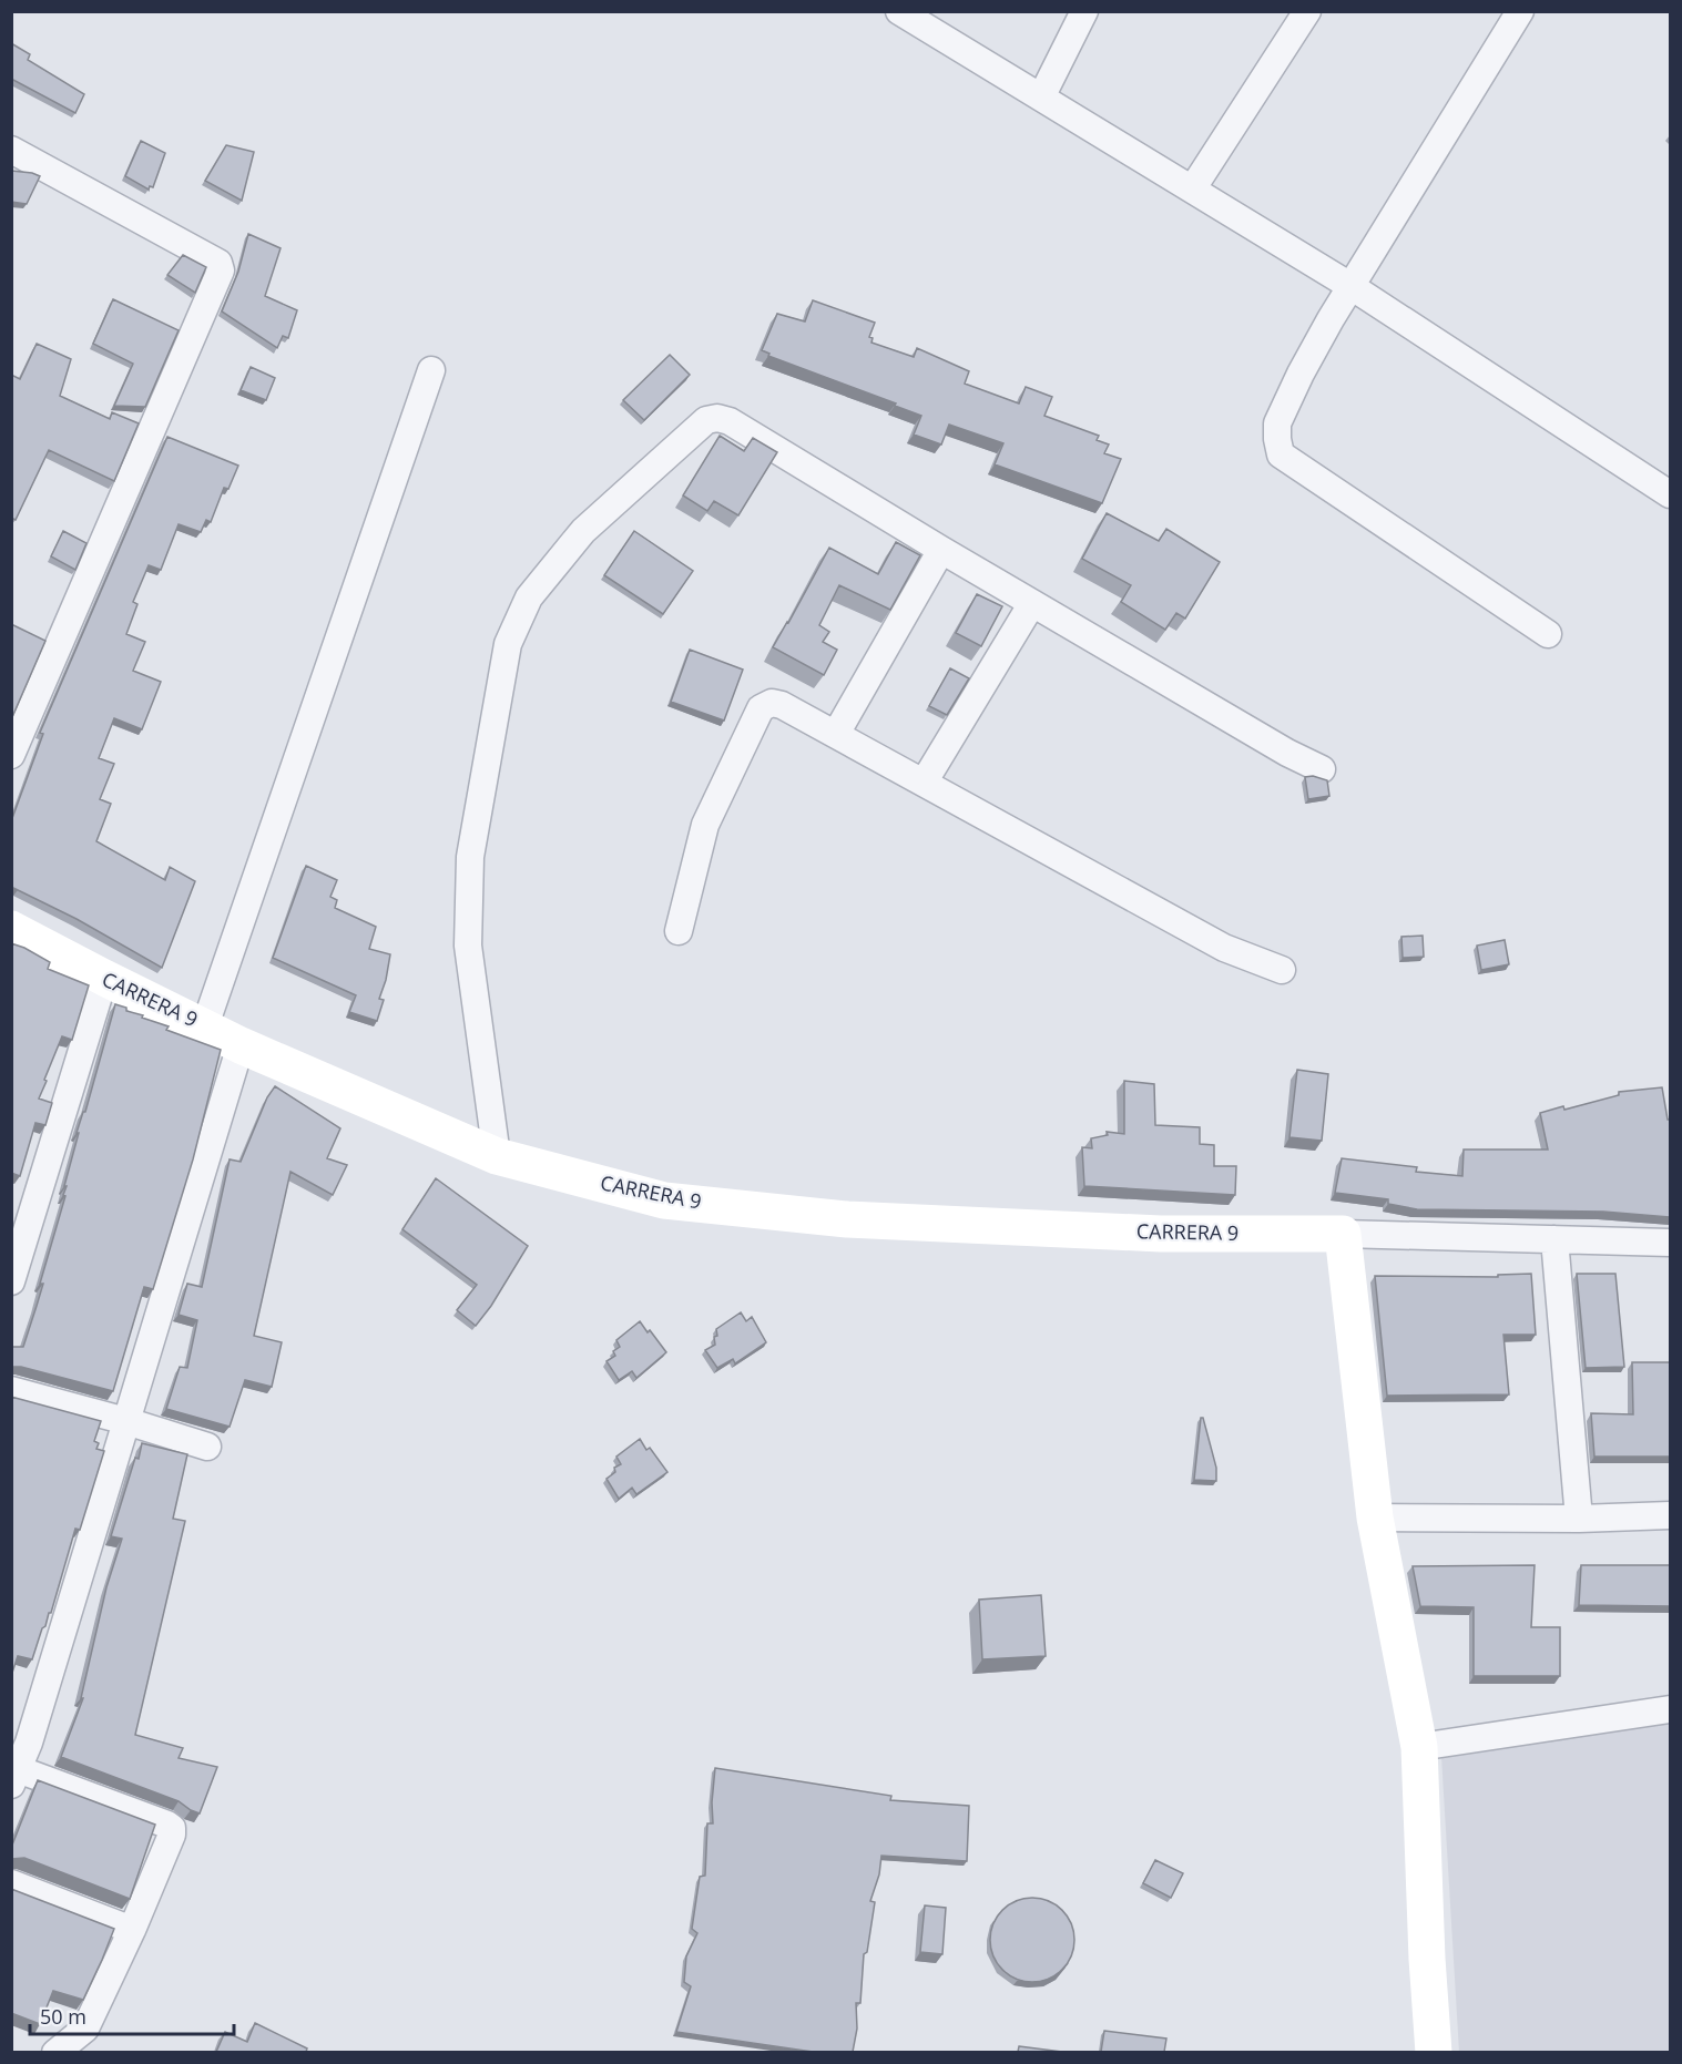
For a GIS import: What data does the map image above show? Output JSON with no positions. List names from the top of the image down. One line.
{"streets":{"main road":["CARRERA 9"]},"scale_bar":"50 m"}
